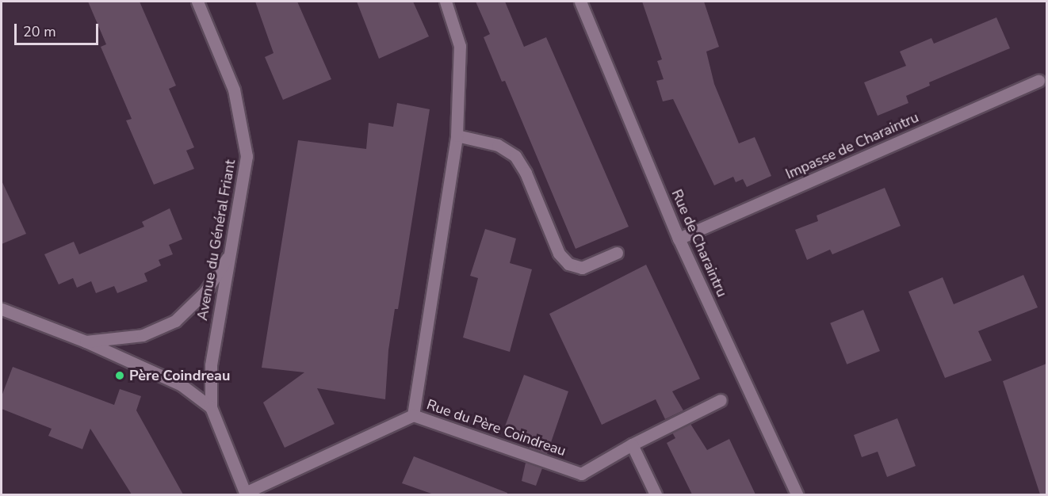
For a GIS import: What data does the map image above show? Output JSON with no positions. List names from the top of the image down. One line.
{"streets":{"street":["Impasse de Charaintru","Avenue du Général Friant","Rue de Charaintru","Rue du Père Coindreau"]},"crossings":[["Impasse de Charaintru","Rue de Charaintru"]],"places":["Père Coindreau"],"scale_bar":"20 m"}
